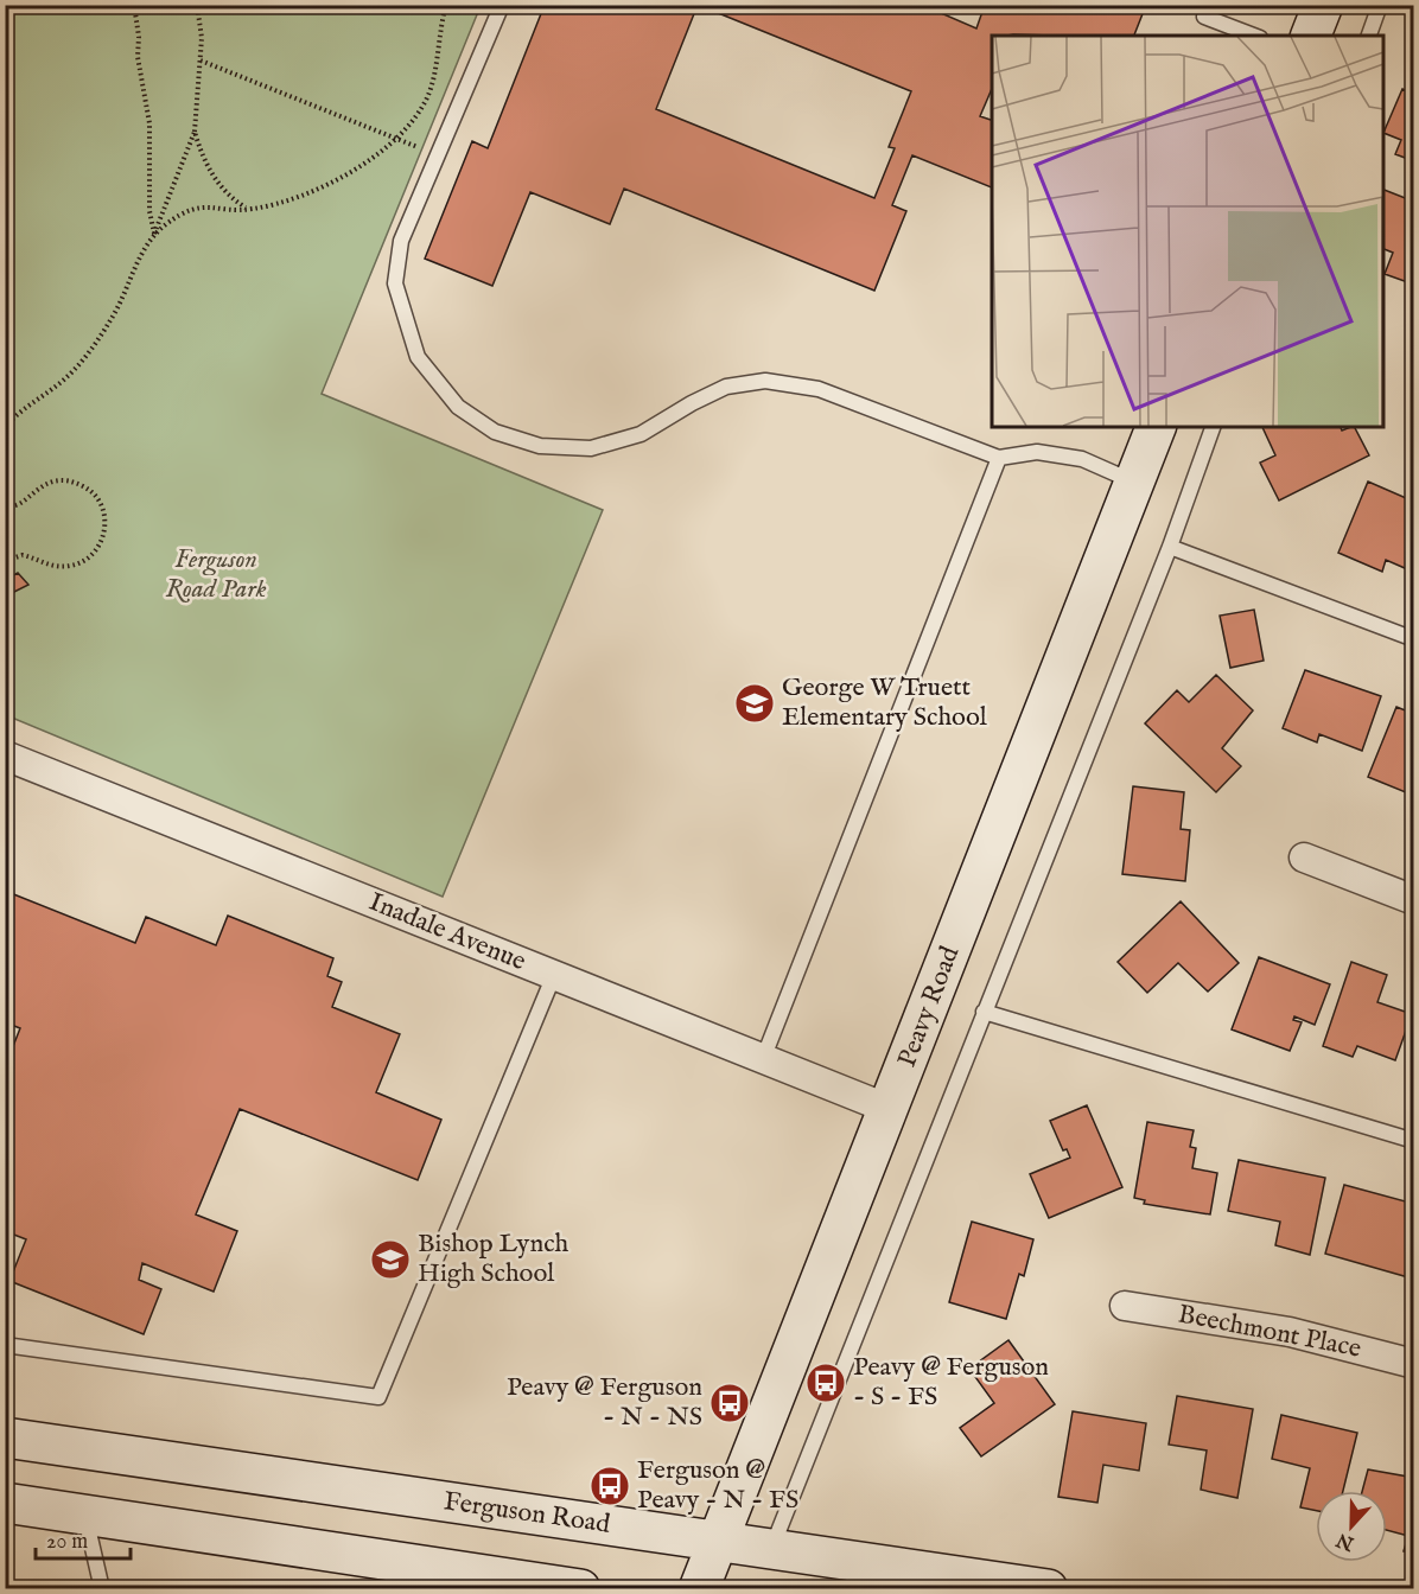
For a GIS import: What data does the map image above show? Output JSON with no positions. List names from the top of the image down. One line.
{"streets":{"main road":["Peavy Road","Ferguson Road"],"street":["Inadale Avenue","Beechmont Place"]},"crossings":[["Inadale Avenue","Peavy Road"],["Peavy Road","Ferguson Road"]],"parks":["Ferguson Road Park"],"places":{"school or university":["George W Truett Elementary School","Bishop Lynch High School"],"bus stop":["Peavy @ Ferguson - S - FS","Peavy @ Ferguson - N - NS","Ferguson @ Peavy - N - FS"]},"scale_bar":"20 m","north":"bottom"}
